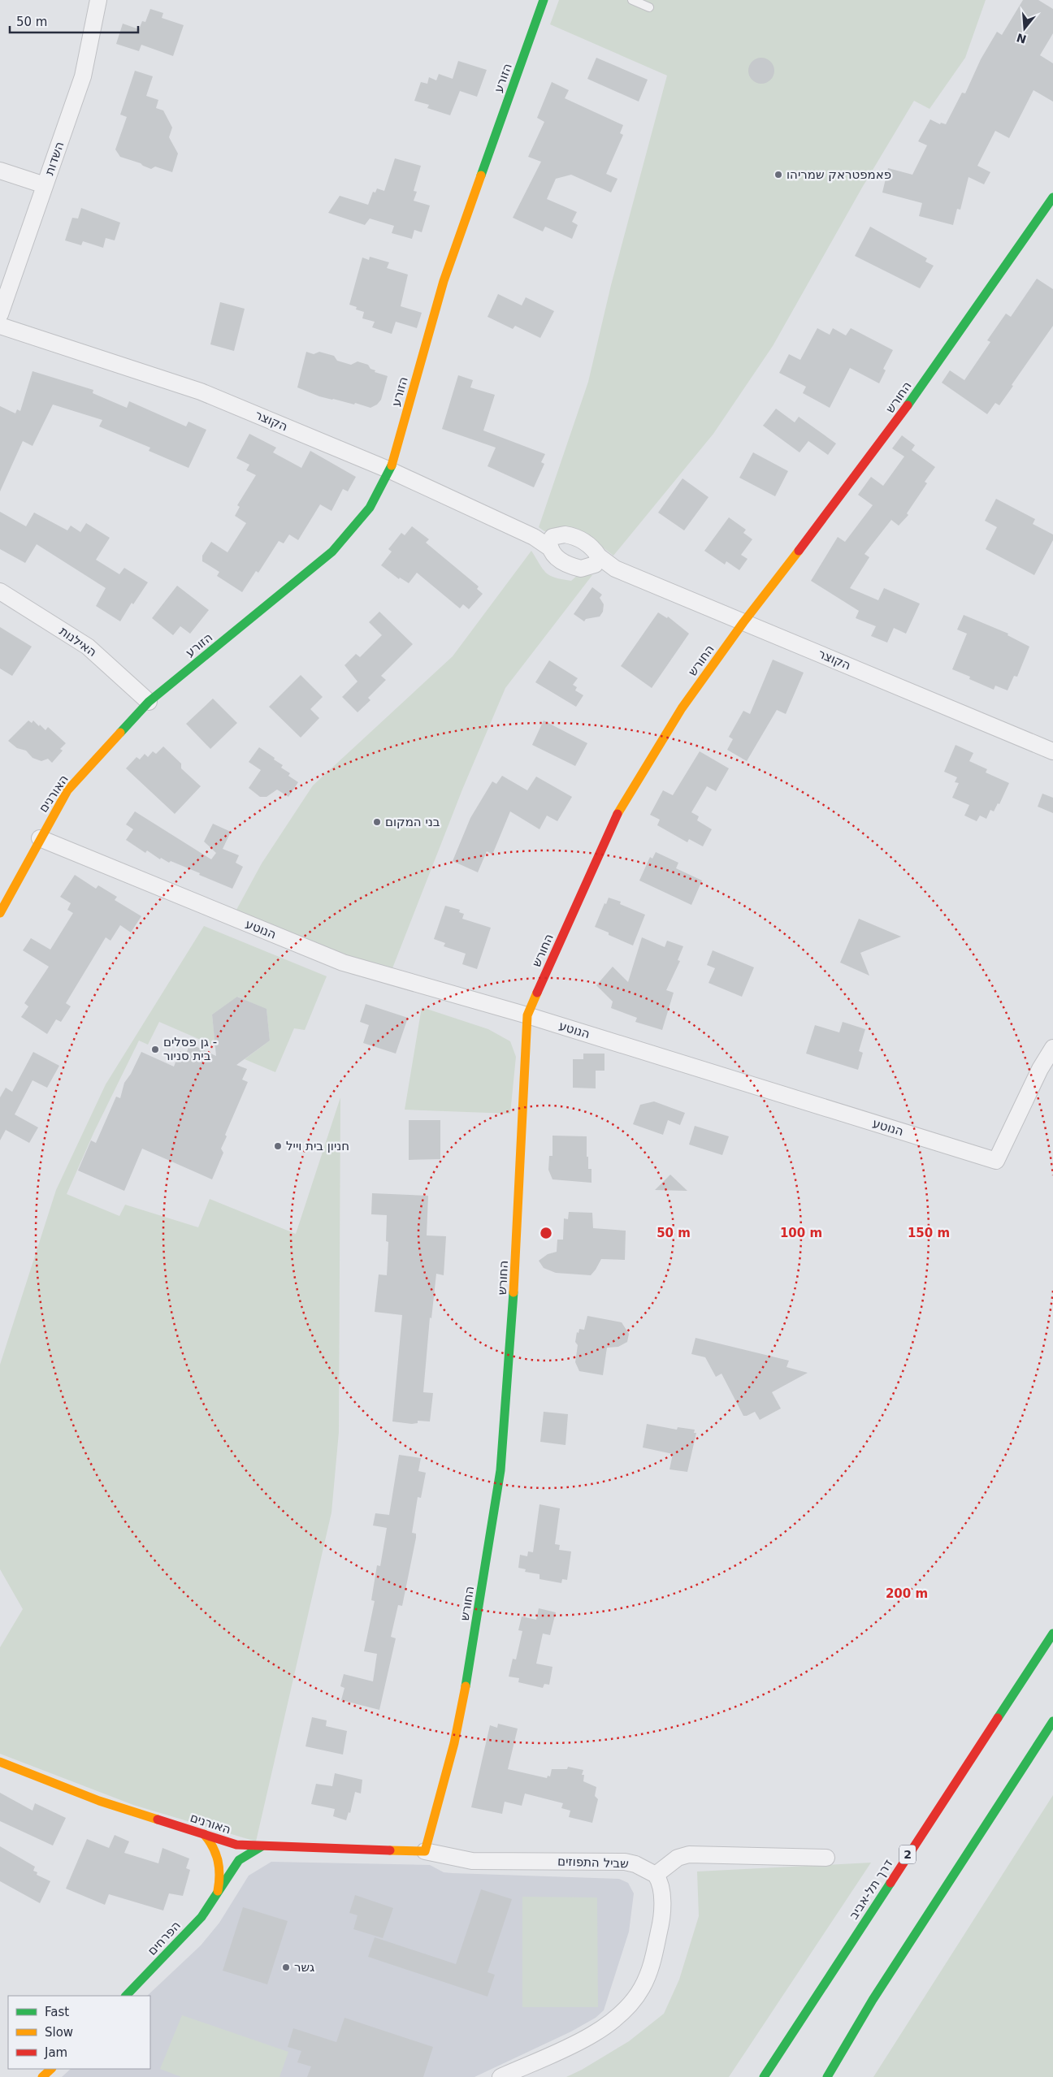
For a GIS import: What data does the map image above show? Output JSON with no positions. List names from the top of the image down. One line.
{"streets":{"main road":["הזורע","החורש","האורנים","2","דרך תל-אביב","הפרחים"],"street":["השדות","הקוצר","האילנות","הנוטע","שביל התפוזים"]},"crossings":[["הזורע","הקוצר"],["הזורע","האילנות"],["הזורע","האורנים"],["החורש","הקוצר"],["החורש","האורנים"],["החורש","הנוטע"],["החורש","שביל התפוזים"],["האילנות","האורנים"],["האורנים","הנוטע"],["האורנים","שביל התפוזים"],["האורנים","הפרחים"]],"places":["פאמפטראק שמריהו","בני המקום","גן פסלים - בית סניור","חניון בית וייל","גשר"],"legend":["Fast","Slow","Jam"],"scale_bar":"50 m","north":"bottom","rings":["50 m","100 m","150 m","200 m"]}
